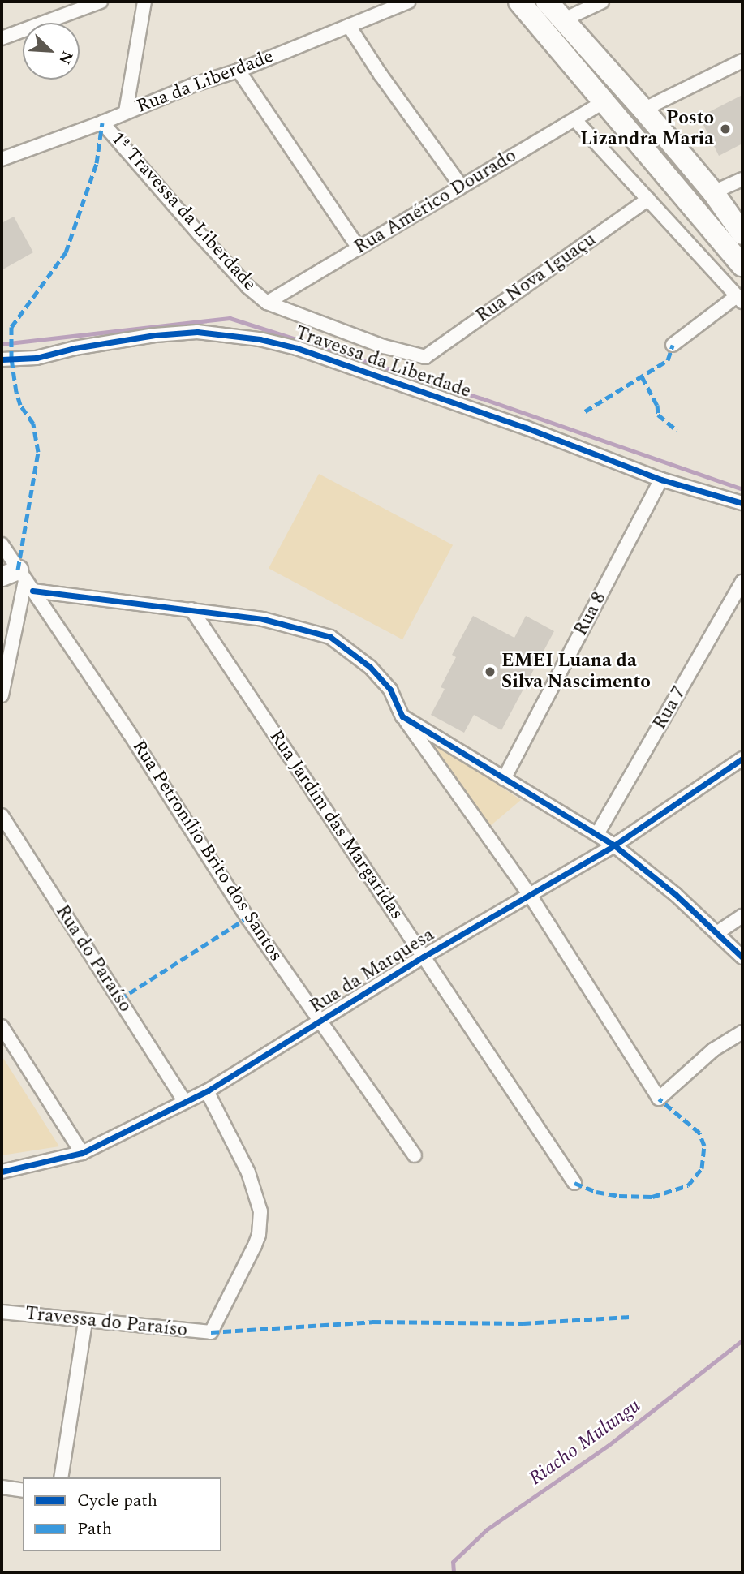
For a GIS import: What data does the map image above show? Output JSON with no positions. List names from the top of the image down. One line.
{"streets":{"street":["Rua da Liberdade","Rua Américo Dourado","1ª Travessa da Liberdade","Rua Nova Iguaçu","Travessa da Liberdade","Rua 8","Rua 7","Rua Jardim das Margaridas","Rua Petronílio Brito dos Santos","Rua do Paraíso","Rua da Marquesa","Travessa do Paraíso"]},"crossings":[["Rua da Liberdade","1ª Travessa da Liberdade"],["Rua Américo Dourado","1ª Travessa da Liberdade"],["1ª Travessa da Liberdade","Rua Nova Iguaçu"],["Travessa da Liberdade","Rua 8"],["Rua Jardim das Margaridas","Rua da Marquesa"],["Rua Petronílio Brito dos Santos","Rua da Marquesa"],["Rua do Paraíso","Rua da Marquesa"],["Rua da Marquesa","Travessa do Paraíso"]],"water":["Riacho Mulungu"],"places":["Posto Lizandra Maria","EMEI Luana da Silva Nascimento"],"legend":["Cycle path","Path"],"north":"bottom right"}
